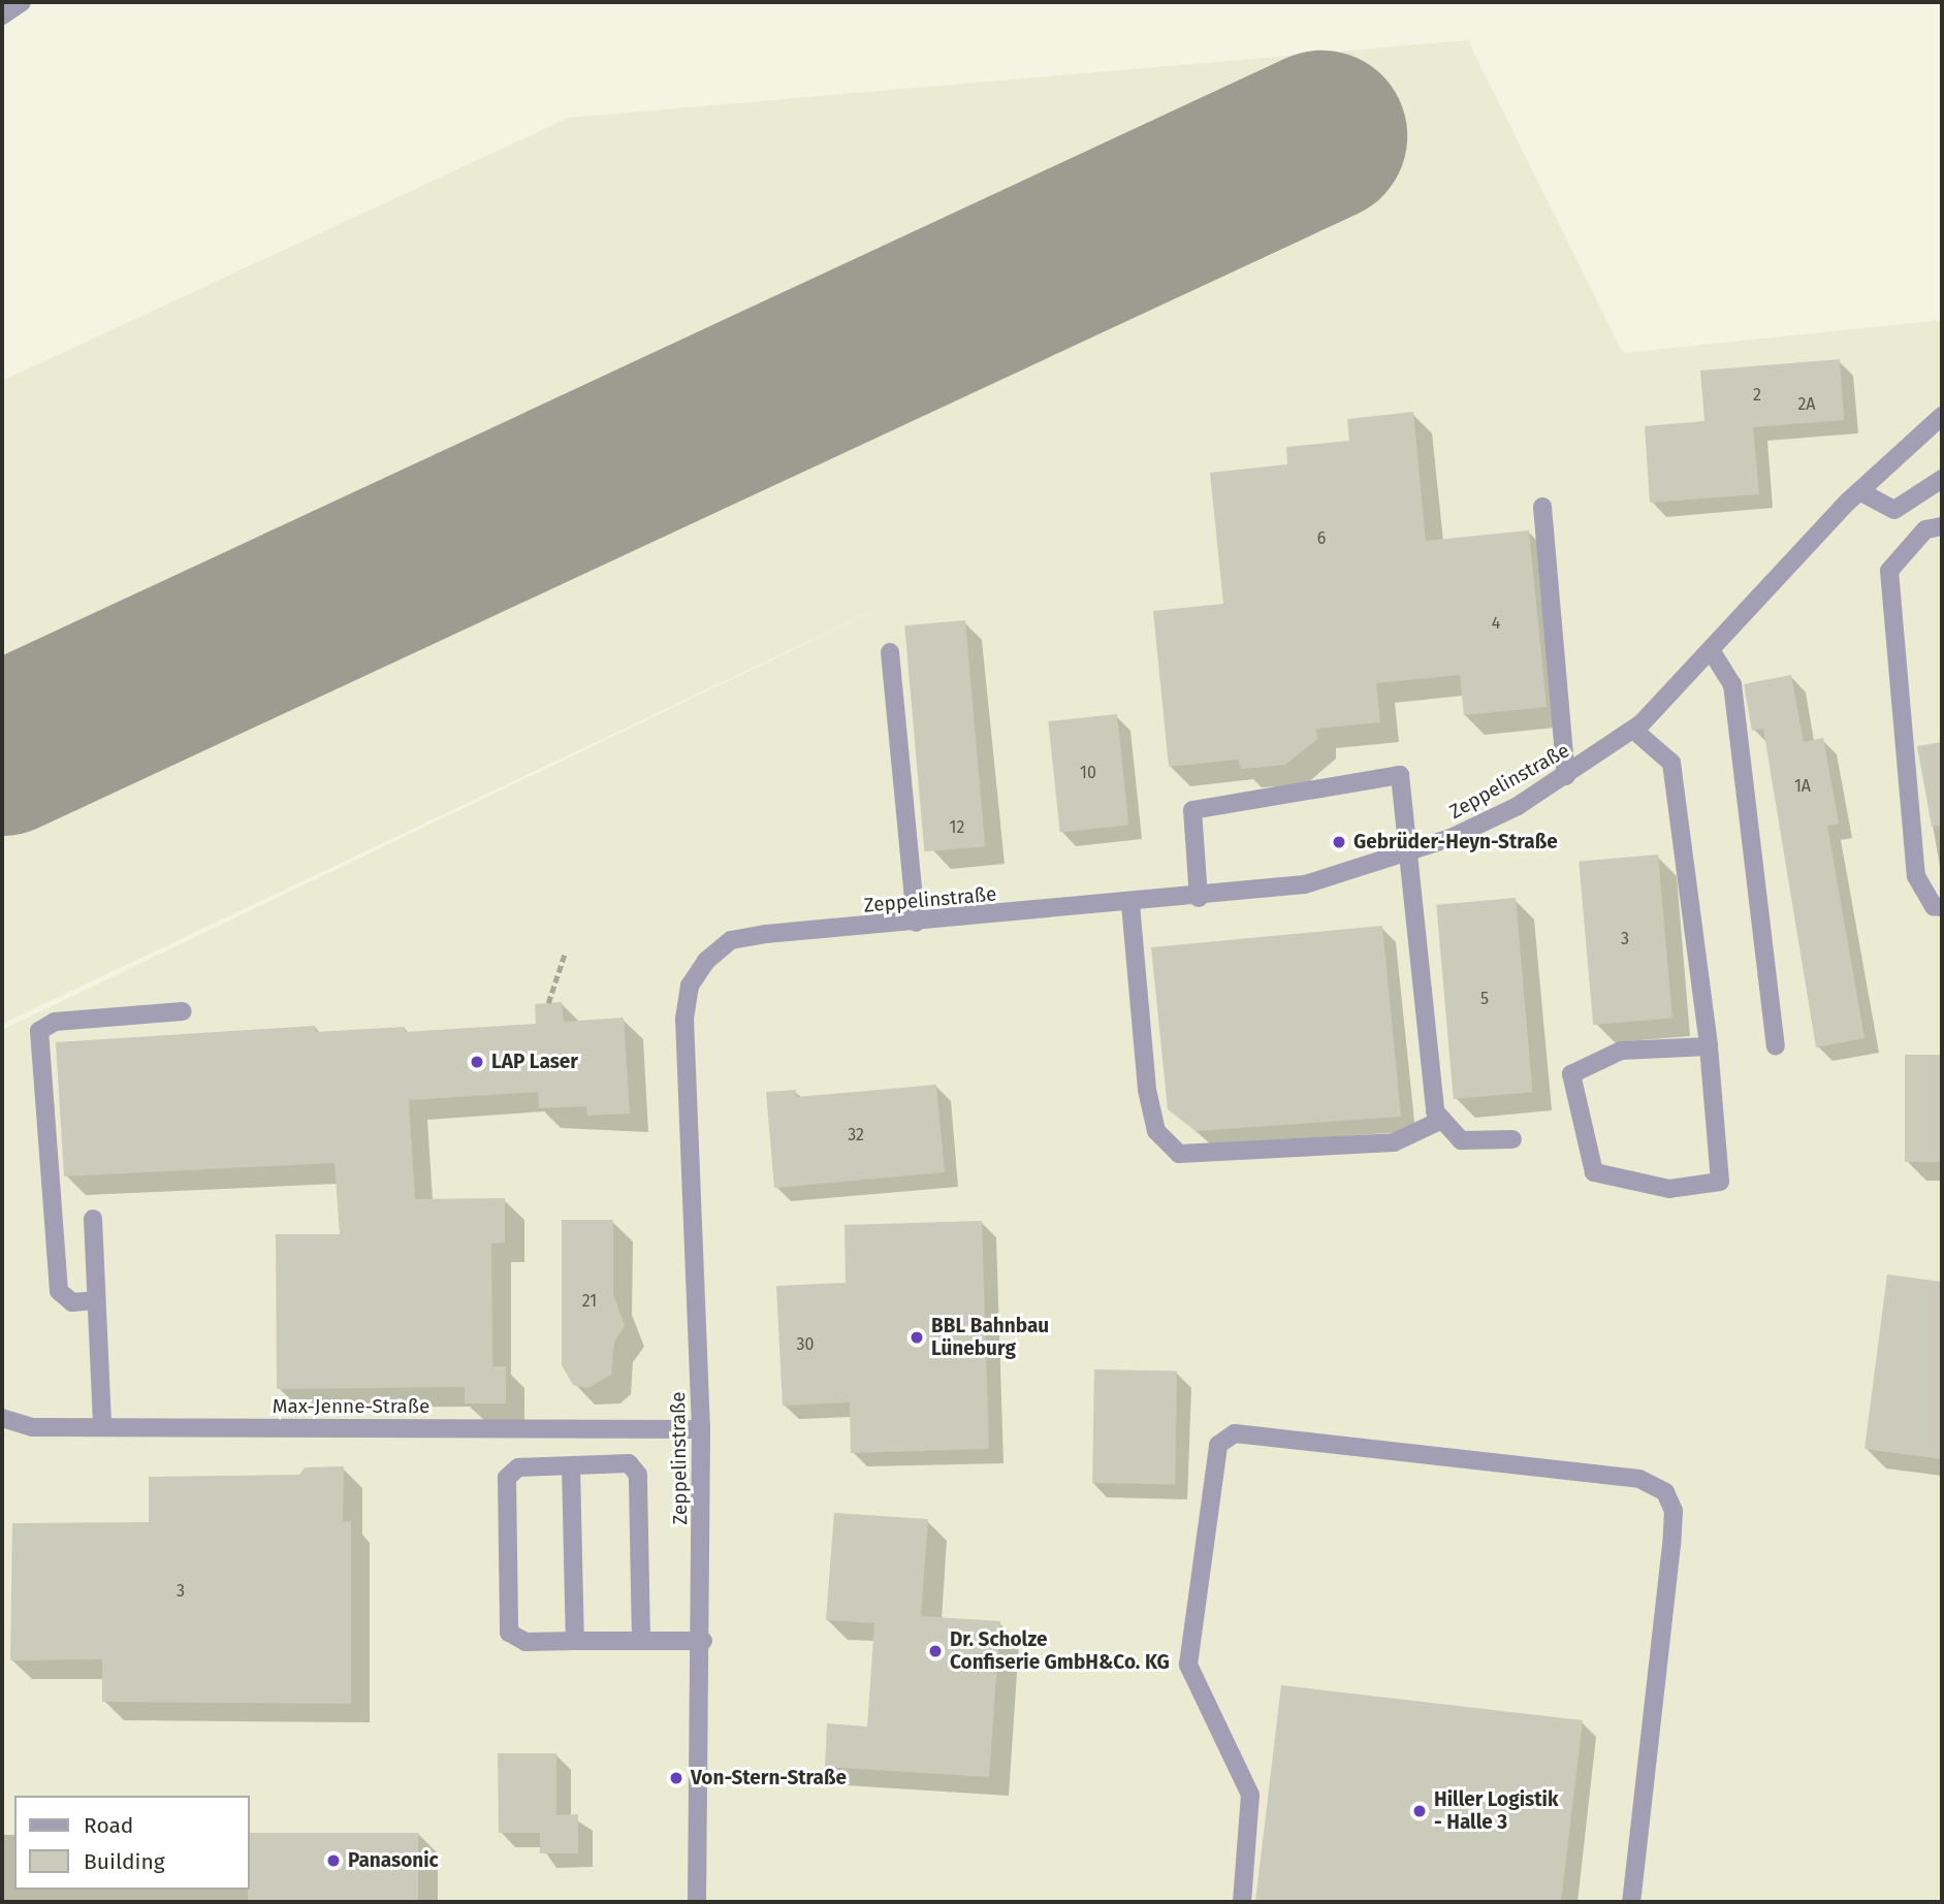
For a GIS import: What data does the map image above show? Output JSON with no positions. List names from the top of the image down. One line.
{"streets":{"street":["Zeppelinstraße","Max-Jenne-Straße"]},"crossings":[["Zeppelinstraße","Max-Jenne-Straße"]],"places":["Gebrüder-Heyn-Straße","LAP Laser","BBL Bahnbau Lüneburg","Dr. Scholze Confiserie GmbH&Co. KG","Von-Stern-Straße","Hiller Logistik - Halle 3","Panasonic"],"house_numbers":["2","2A","6","4","10","1A","12","3","5","32","21","30","3"],"legend":["Road","Building"]}
